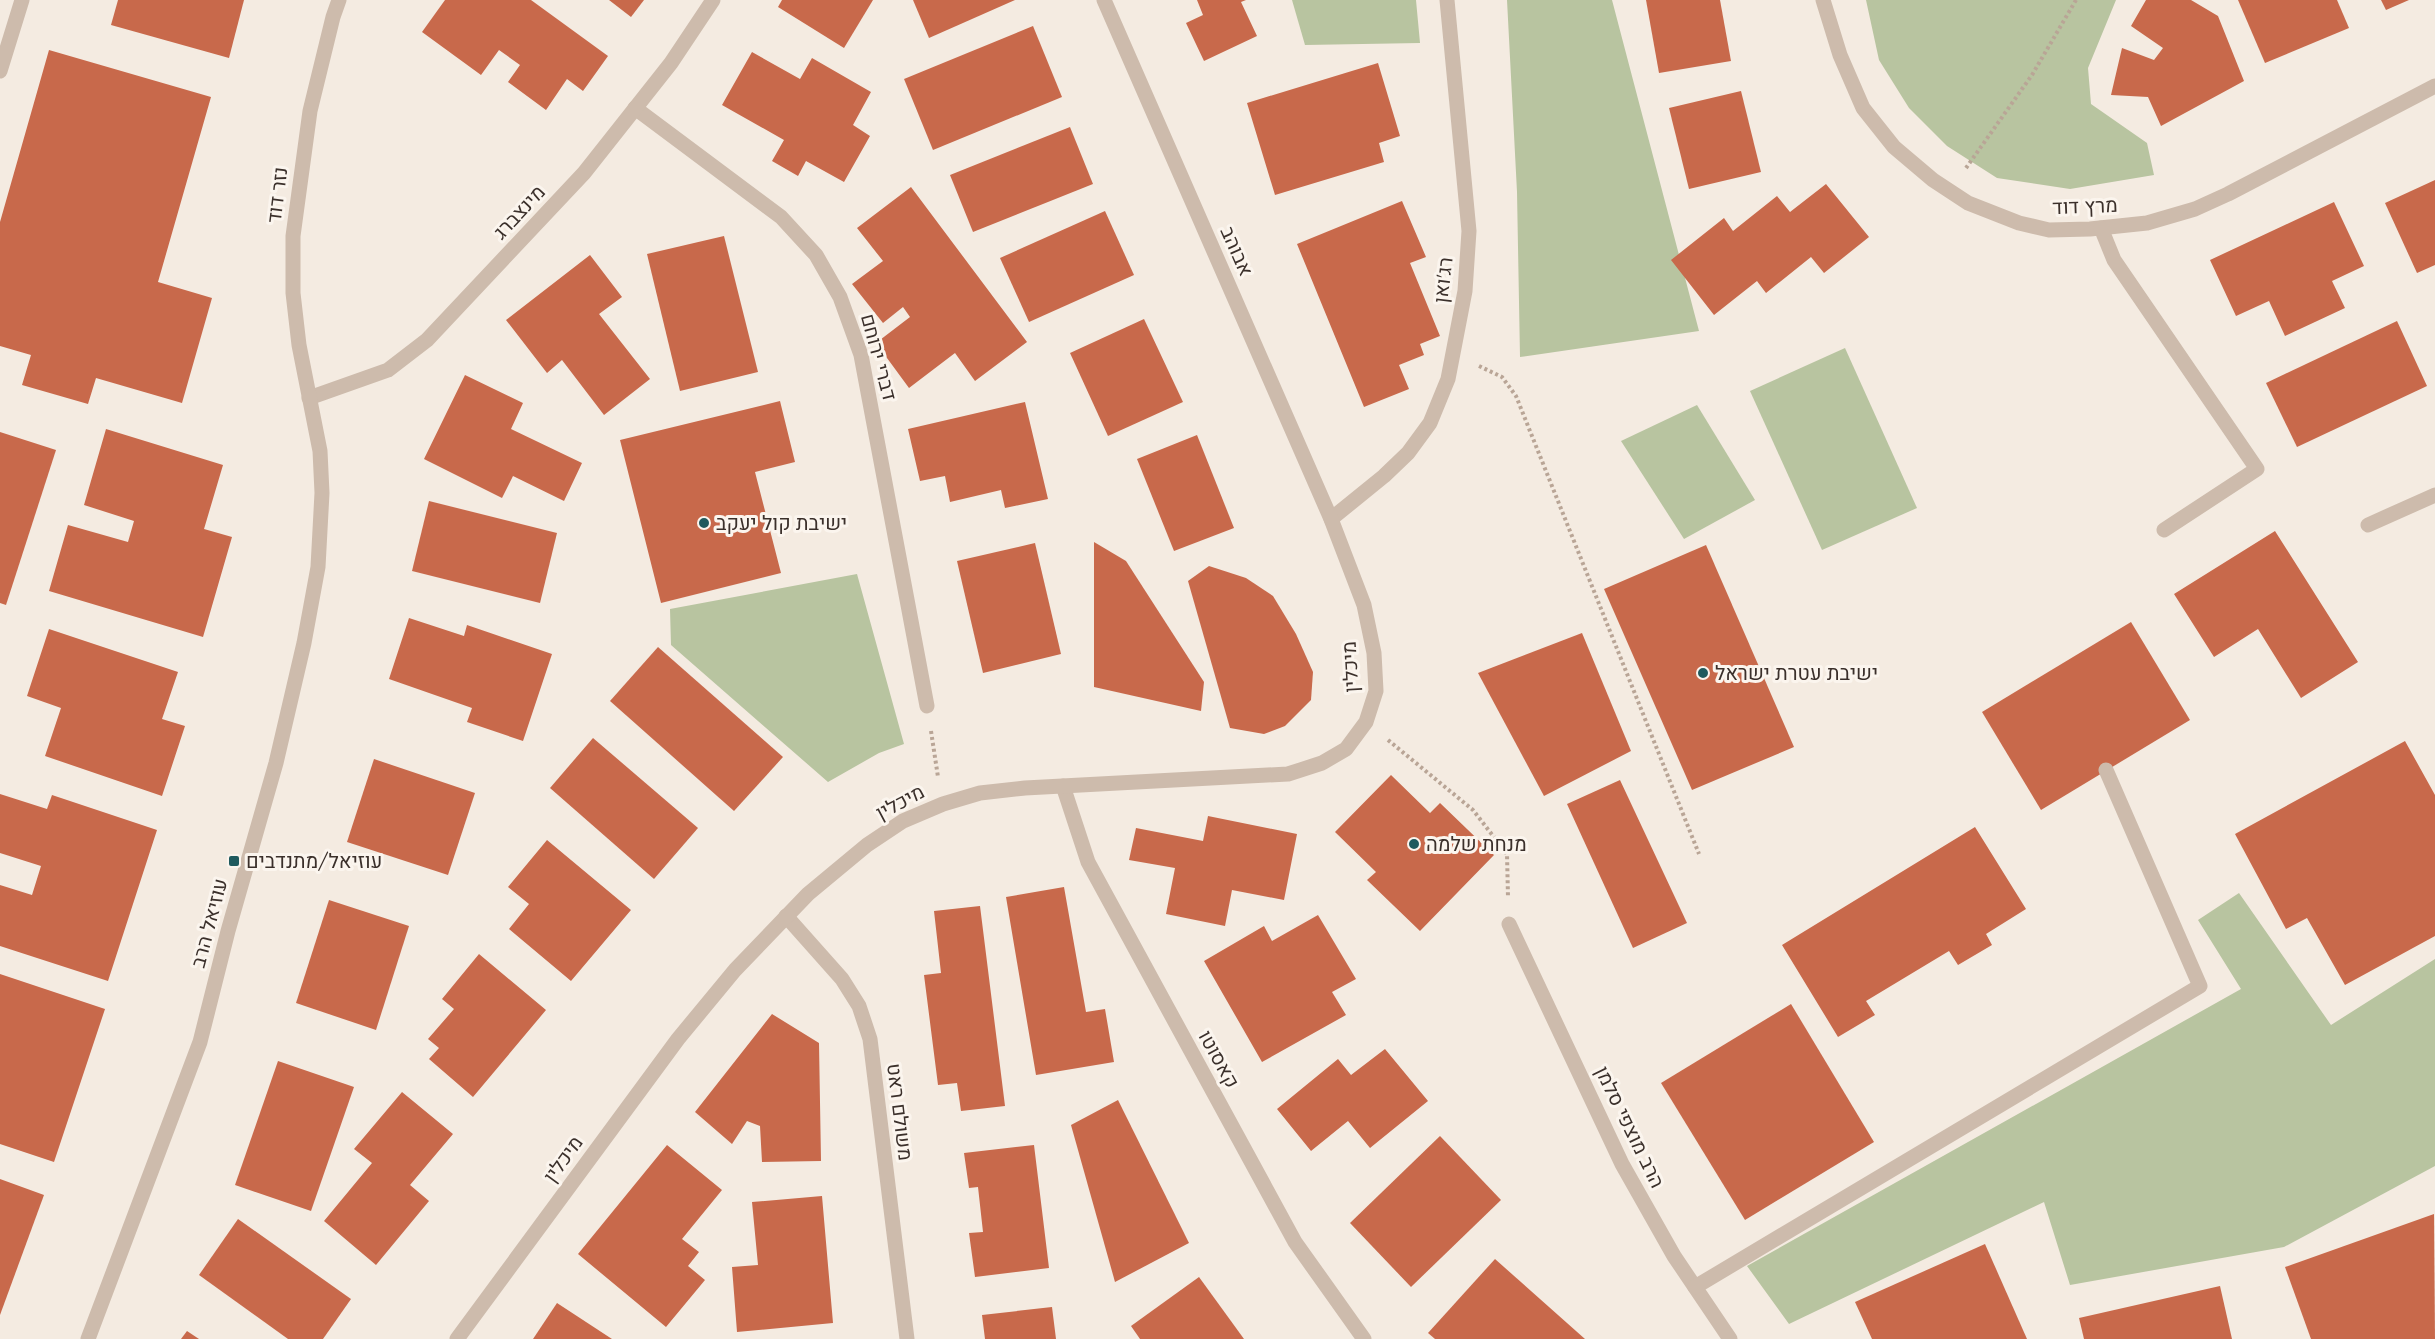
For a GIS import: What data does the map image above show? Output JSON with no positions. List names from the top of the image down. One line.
{"streets":{"street":["נזר דוד","מרץ דוד","מינצברג","אבוהב","רג'ואן","דברי ירוחם","מיכלין","עוזיאל הרב","קאסוטו","משולם ראט","הרב מוצפי סלמן"]},"crossings":[["נזר דוד","מינצברג"],["נזר דוד","עוזיאל הרב"],["מינצברג","דברי ירוחם"],["מינצברג","עוזיאל הרב"],["אבוהב","רג'ואן"],["אבוהב","מיכלין"],["רג'ואן","מיכלין"],["מיכלין","קאסוטו"],["מיכלין","משולם ראט"]],"places":{"other":["ישיבת קול יעקב","ישיבת עטרת ישראל","מנחת שלמה"],"transit":["עוזיאל/מתנדבים"]}}
